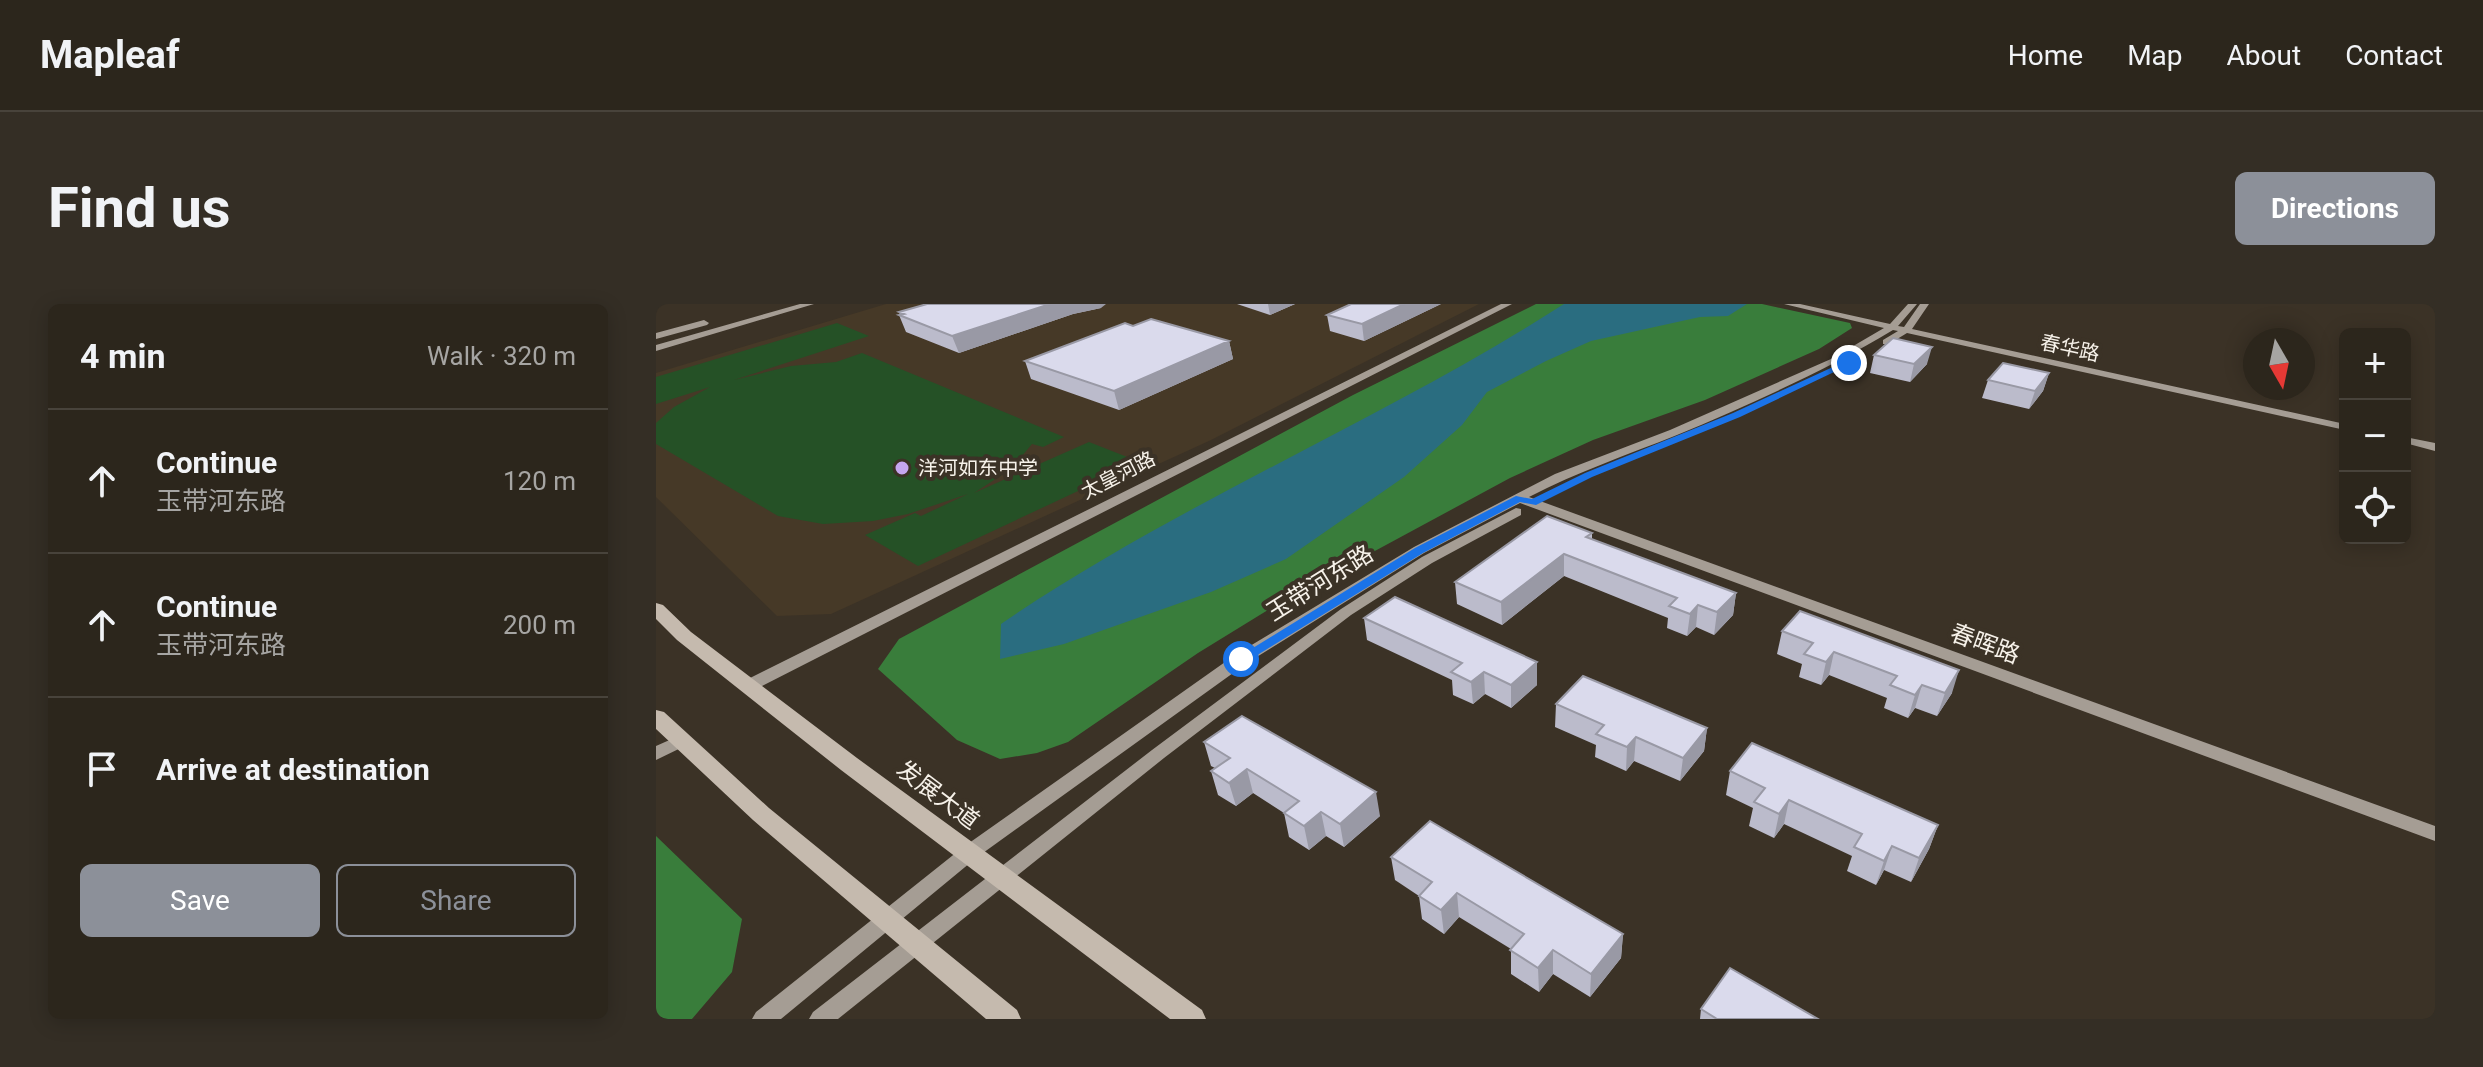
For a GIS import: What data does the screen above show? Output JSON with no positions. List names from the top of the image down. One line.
{"streets":{"main road":["发展大道"],"street":["春华路","太皇河路","玉带河东路","春晖路"]},"crossings":[["春华路","玉带河东路"],["太皇河路","发展大道"],["玉带河东路","春晖路"],["玉带河东路","发展大道"]],"places":["洋河如东中学"],"north":"bottom","page":{"header":"Mapleaf","nav":["Home","Map","About","Contact"],"buttons":["Directions",["Save","Share"]],"title":"Find us","heading":["4 min","Walk · 320 m"],"map_buttons":["+","−"],"list":[["Continue","玉带河东路","120 m"],["Continue","玉带河东路","200 m"],"Arrive at destination"]}}
